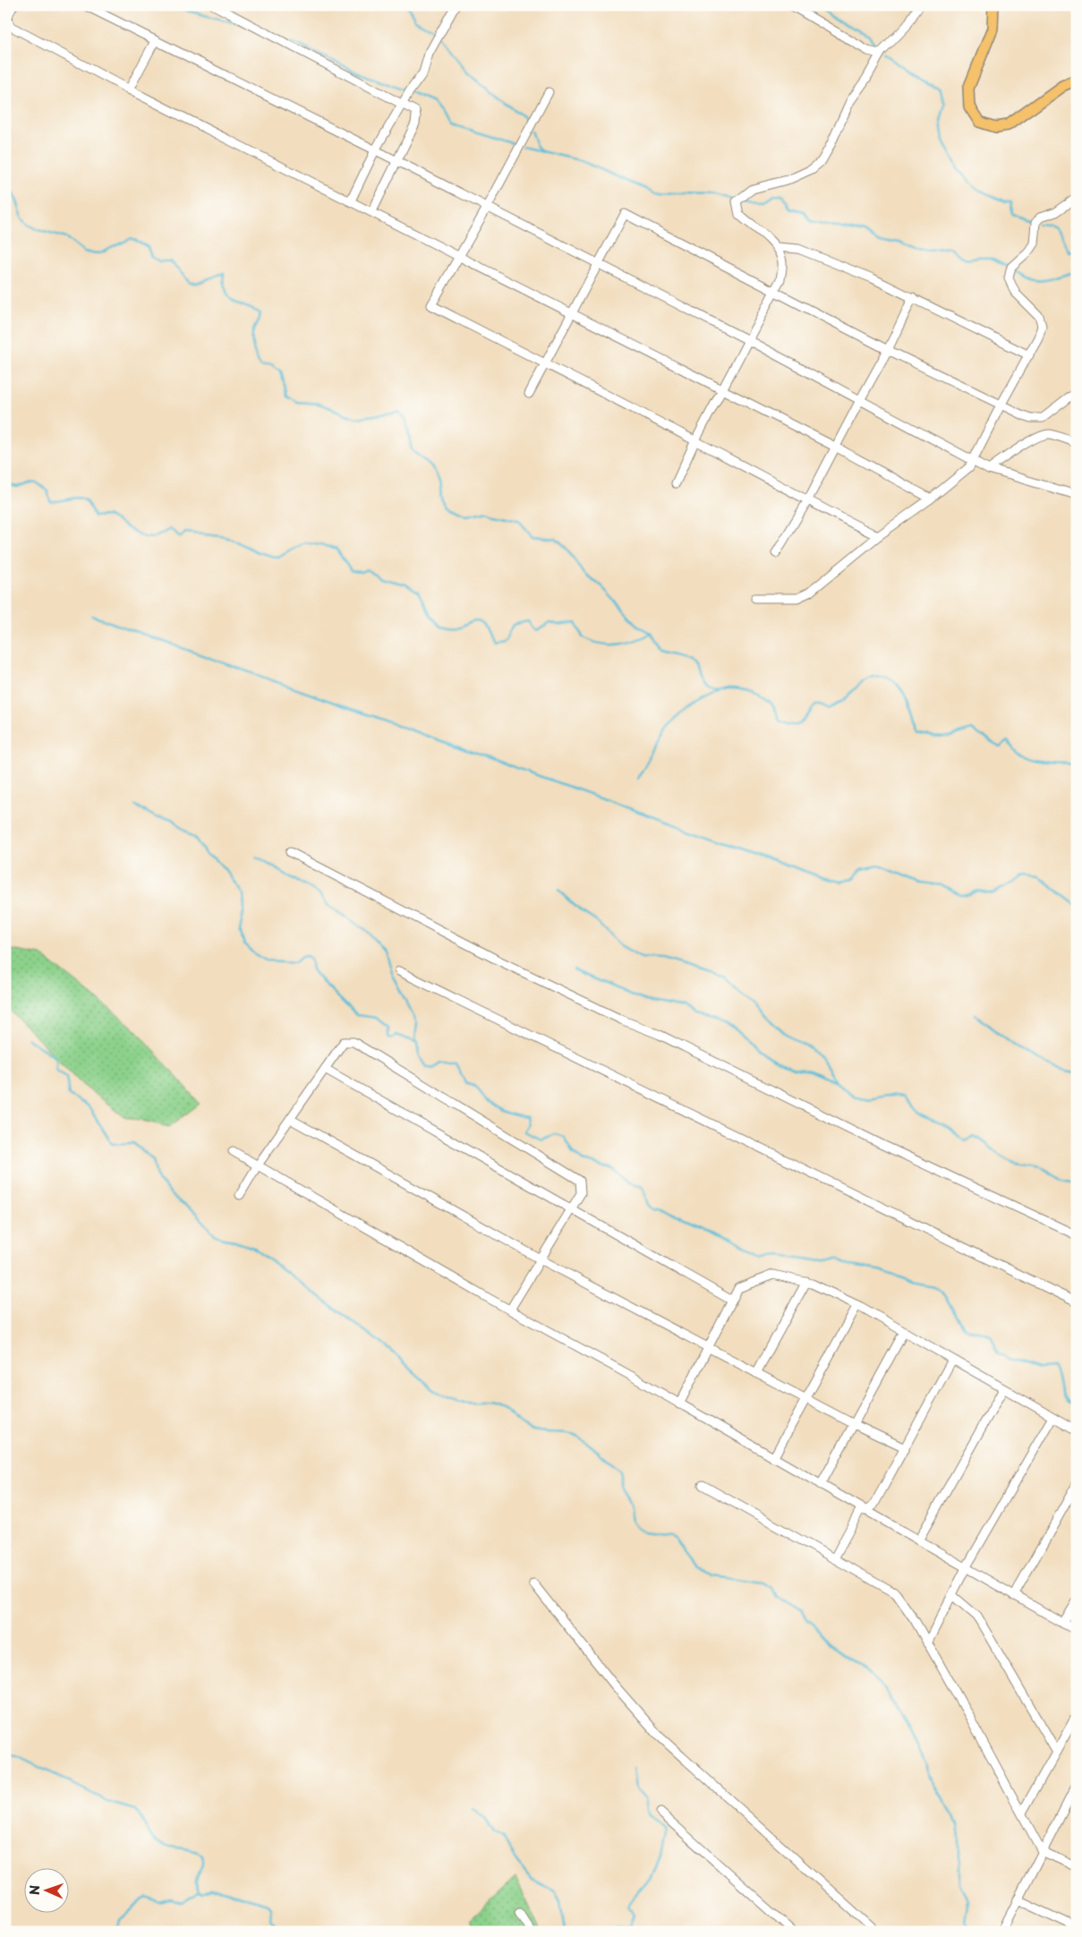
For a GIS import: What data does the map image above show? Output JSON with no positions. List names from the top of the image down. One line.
{"north":"left"}
